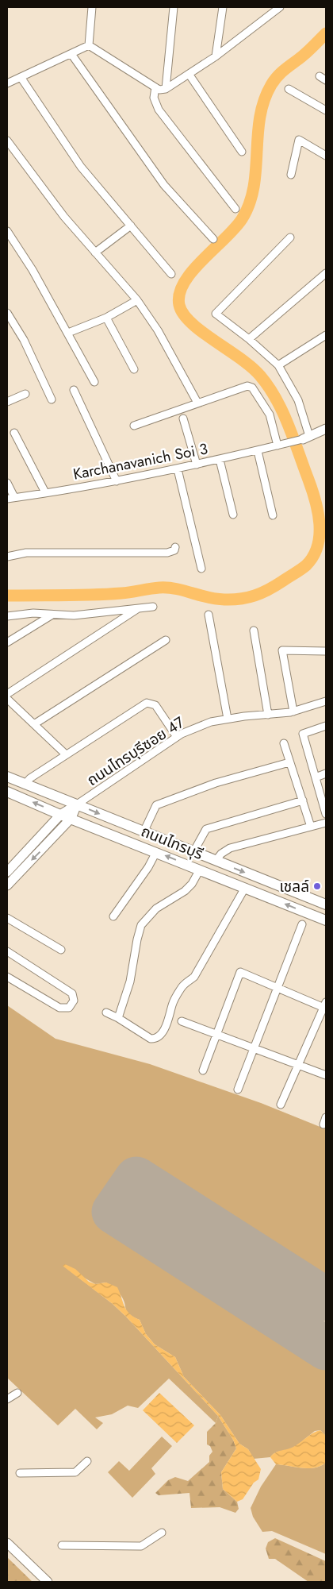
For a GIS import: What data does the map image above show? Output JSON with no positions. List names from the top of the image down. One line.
{"streets":{"main road":["ถนนไทรบุรี"],"street":["Karchanavanich Soi 3","ถนนไทรบุรีซอย 47"]},"crossings":[["ถนนไทรบุรีซอย 47","ถนนไทรบุรี"]],"places":["เชลล์"]}
